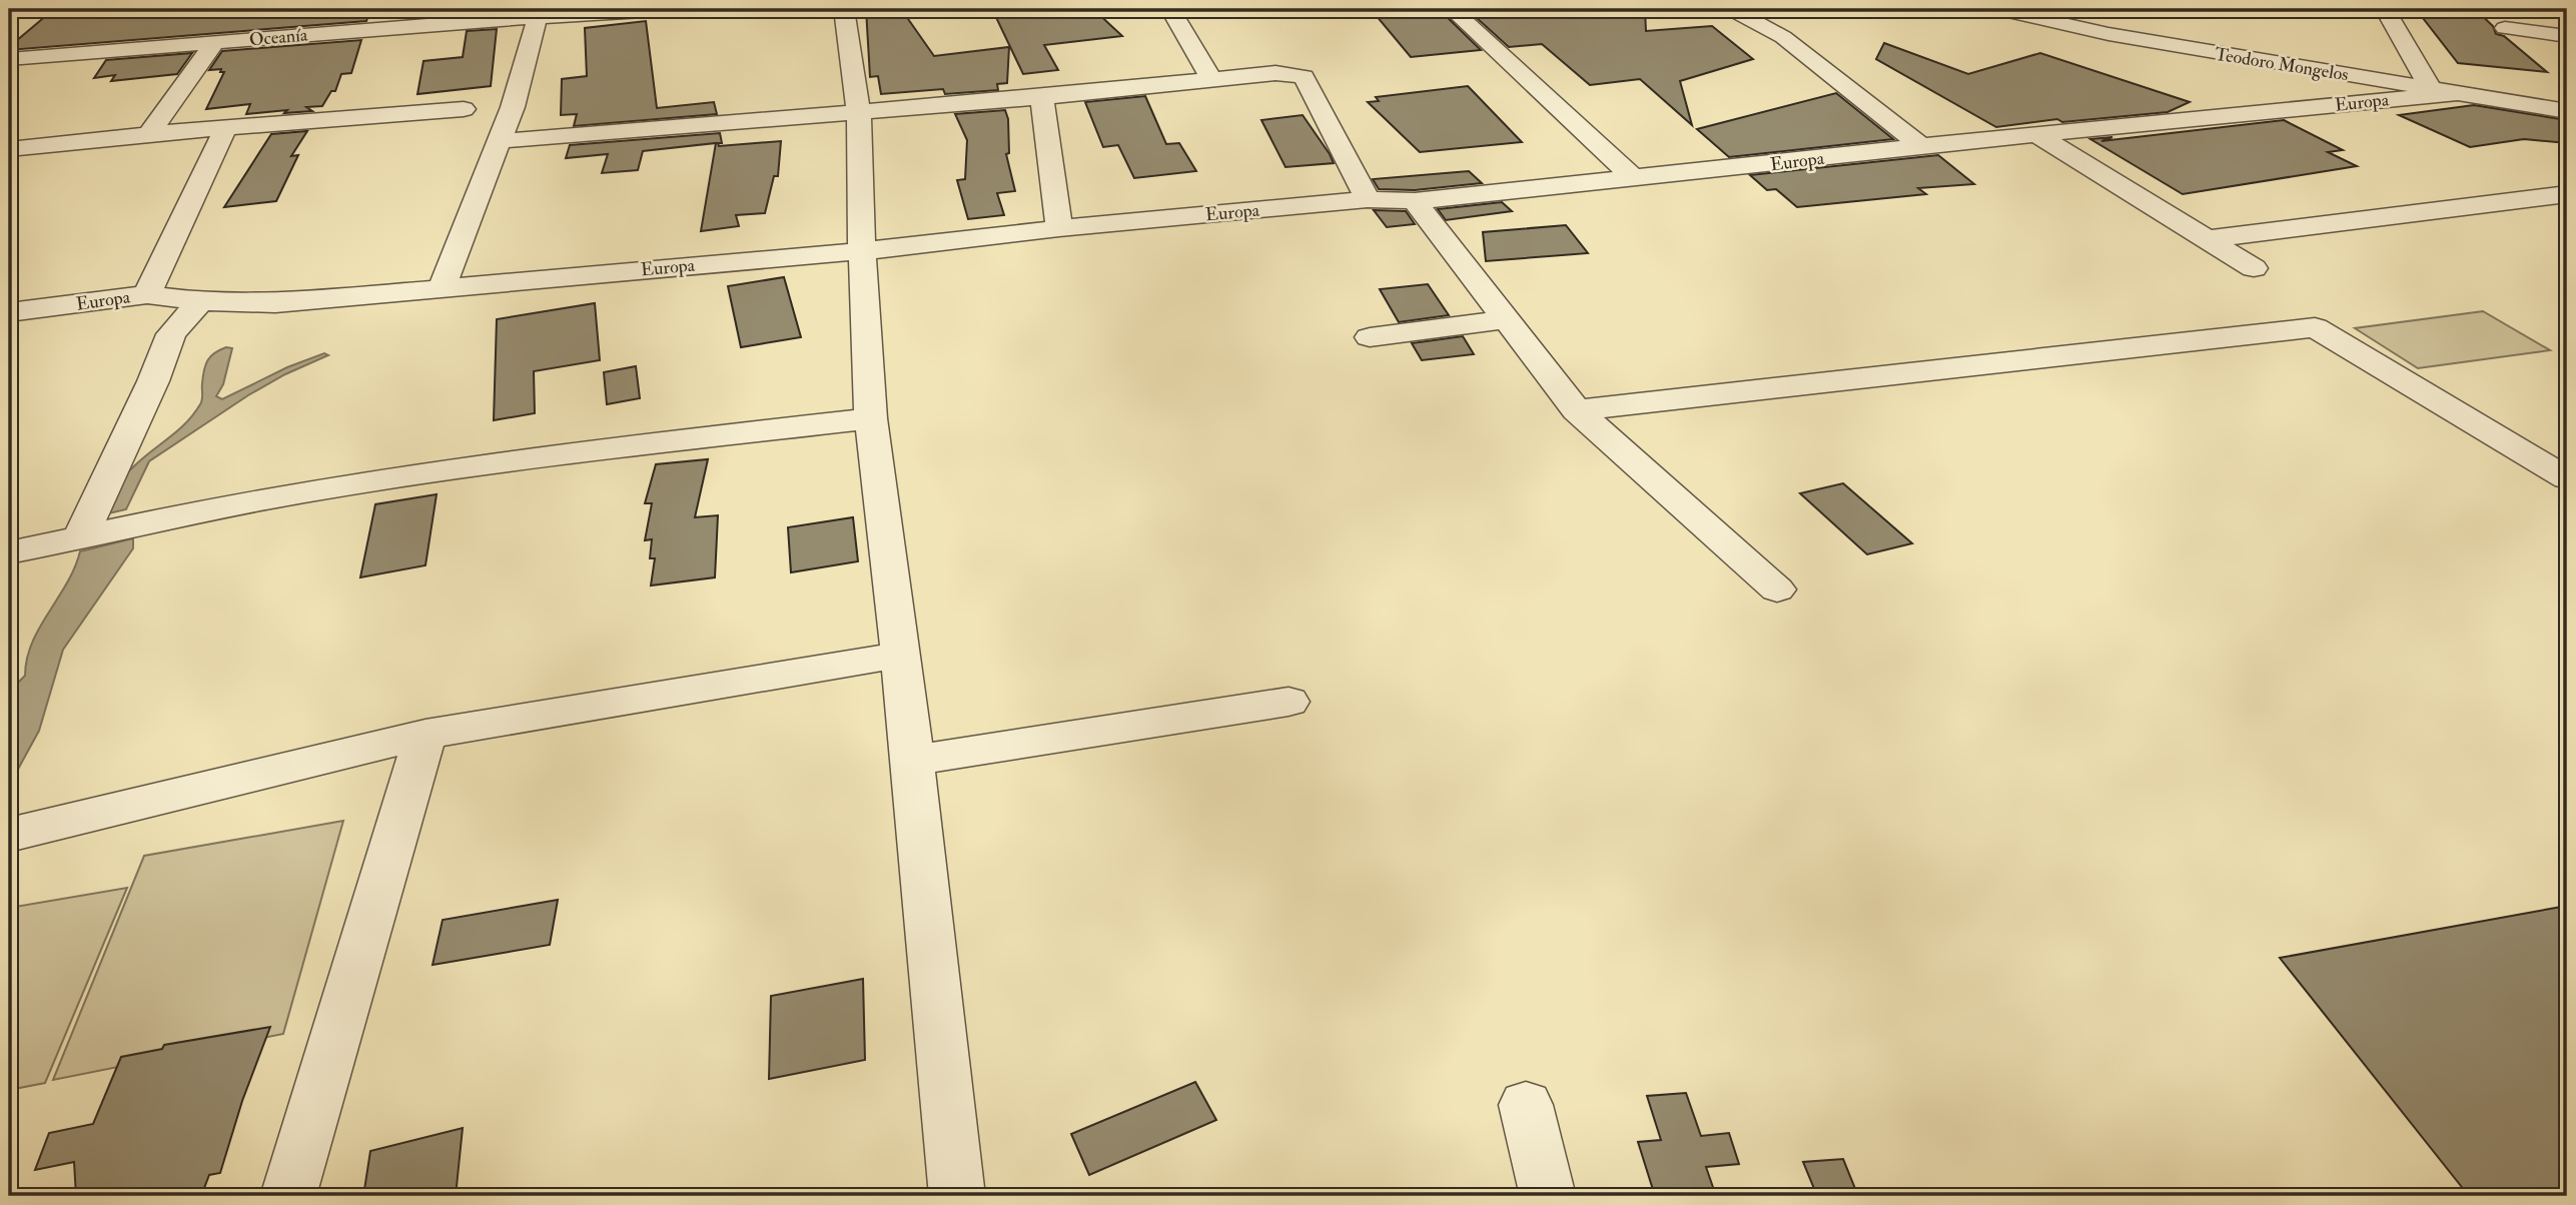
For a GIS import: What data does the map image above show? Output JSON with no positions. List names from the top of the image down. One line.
{"streets":{"street":["Oceanía","Teodoro Mongelos","Europa"]},"crossings":[["Teodoro Mongelos","Europa"]]}
